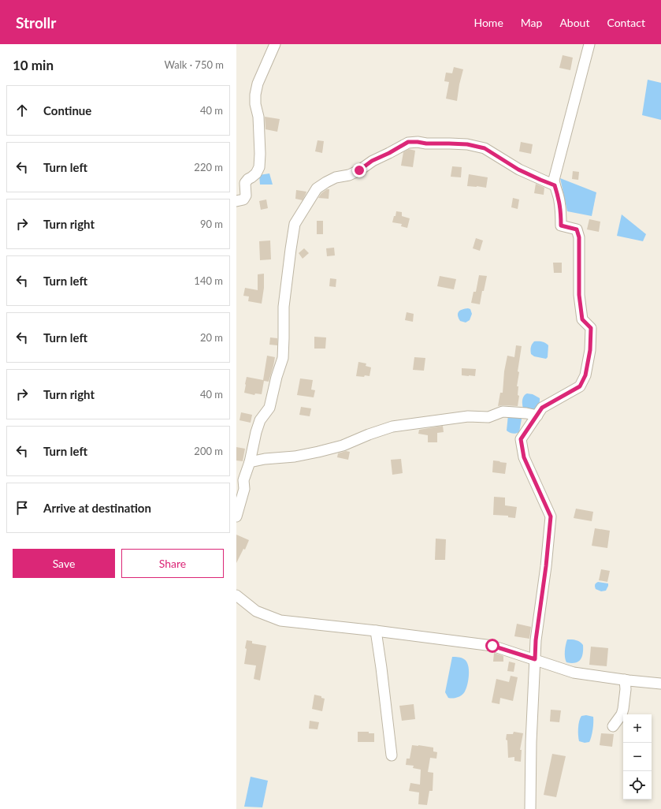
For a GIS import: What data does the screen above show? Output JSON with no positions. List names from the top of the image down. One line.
{"page":{"header":"Strollr","nav":["Home","Map","About","Contact"],"heading":["10 min","Walk · 750 m"],"list":[["Continue","40 m"],["Turn left","220 m"],["Turn right","90 m"],["Turn left","140 m"],["Turn left","20 m"],["Turn right","40 m"],["Turn left","200 m"],"Arrive at destination"],"buttons":["Save","Share"],"map_buttons":["+","−"]}}
